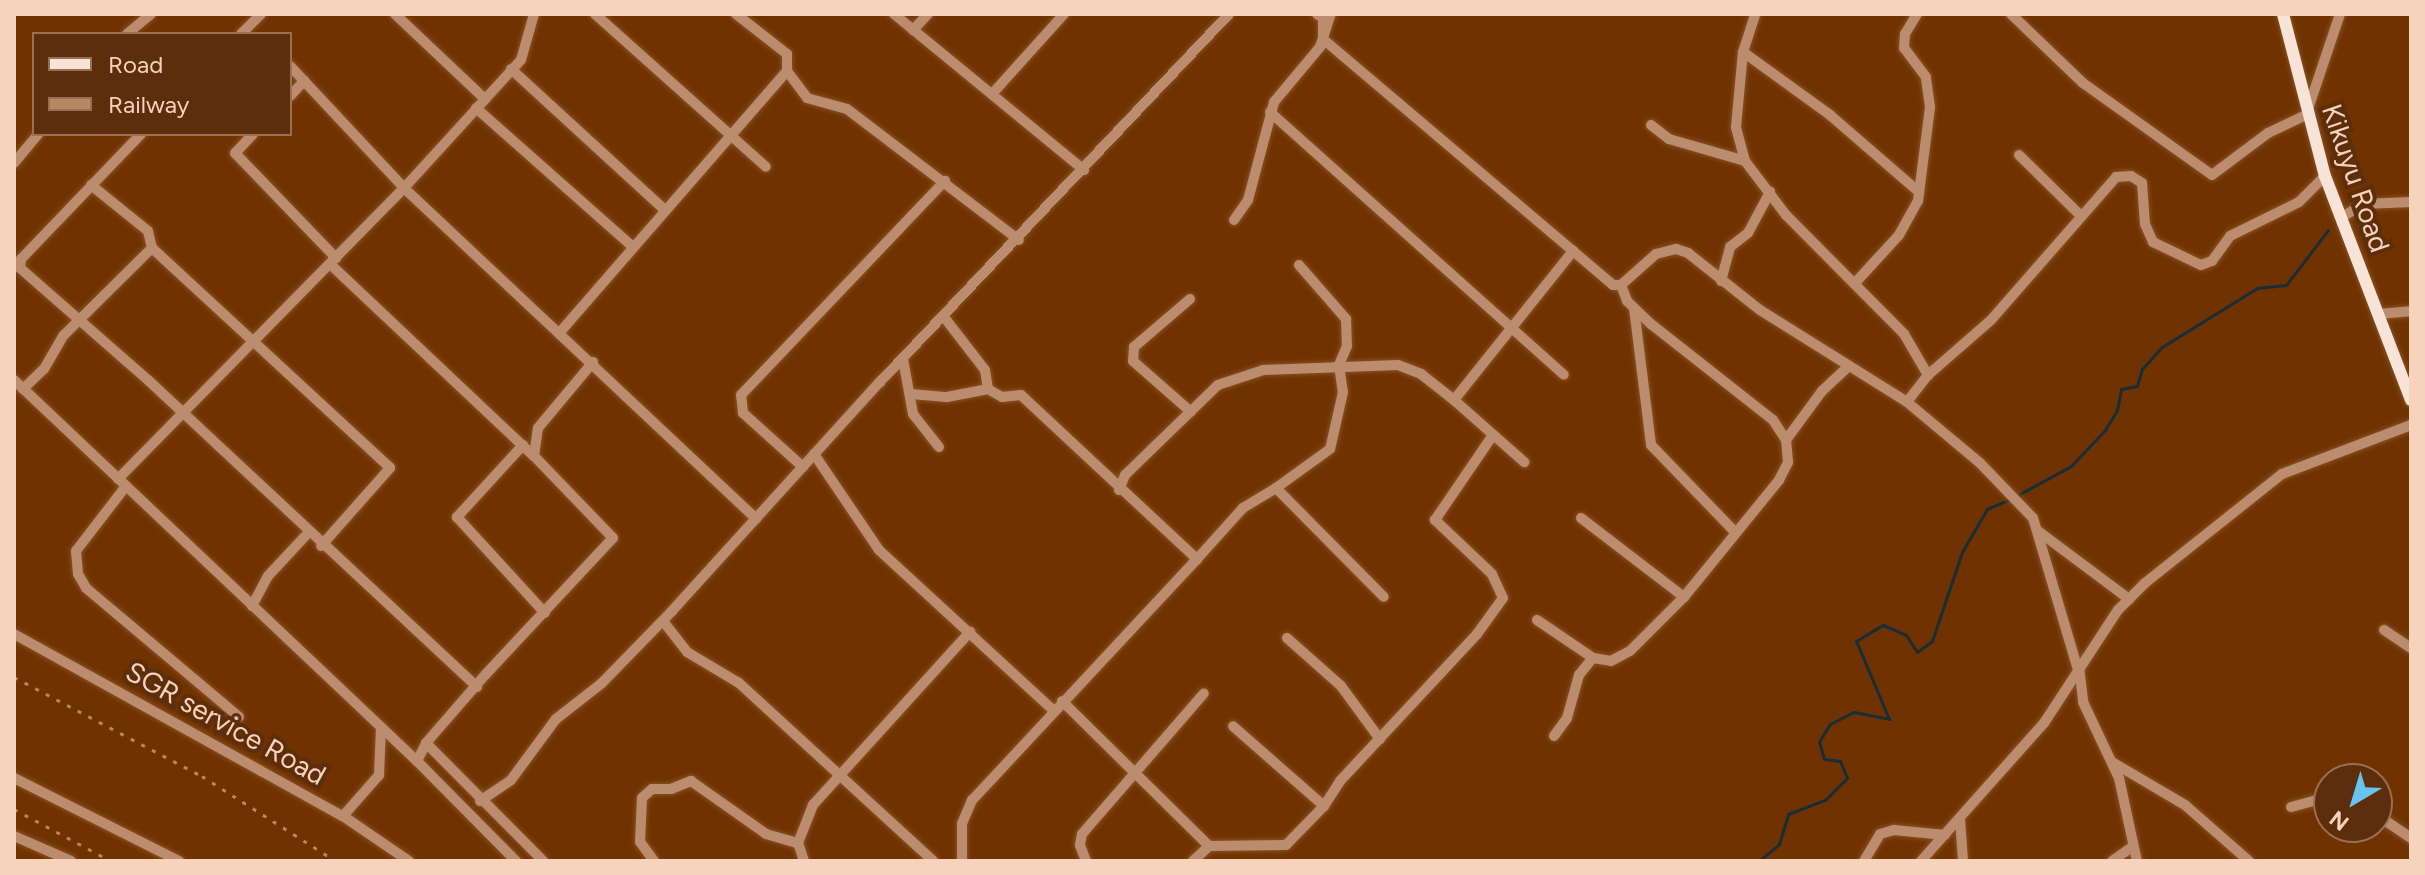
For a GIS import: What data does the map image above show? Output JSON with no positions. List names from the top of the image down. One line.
{"streets":{"main road":["Kikuyu Road"],"street":["SGR service Road"]},"legend":["Road","Railway"],"north":"bottom left"}
